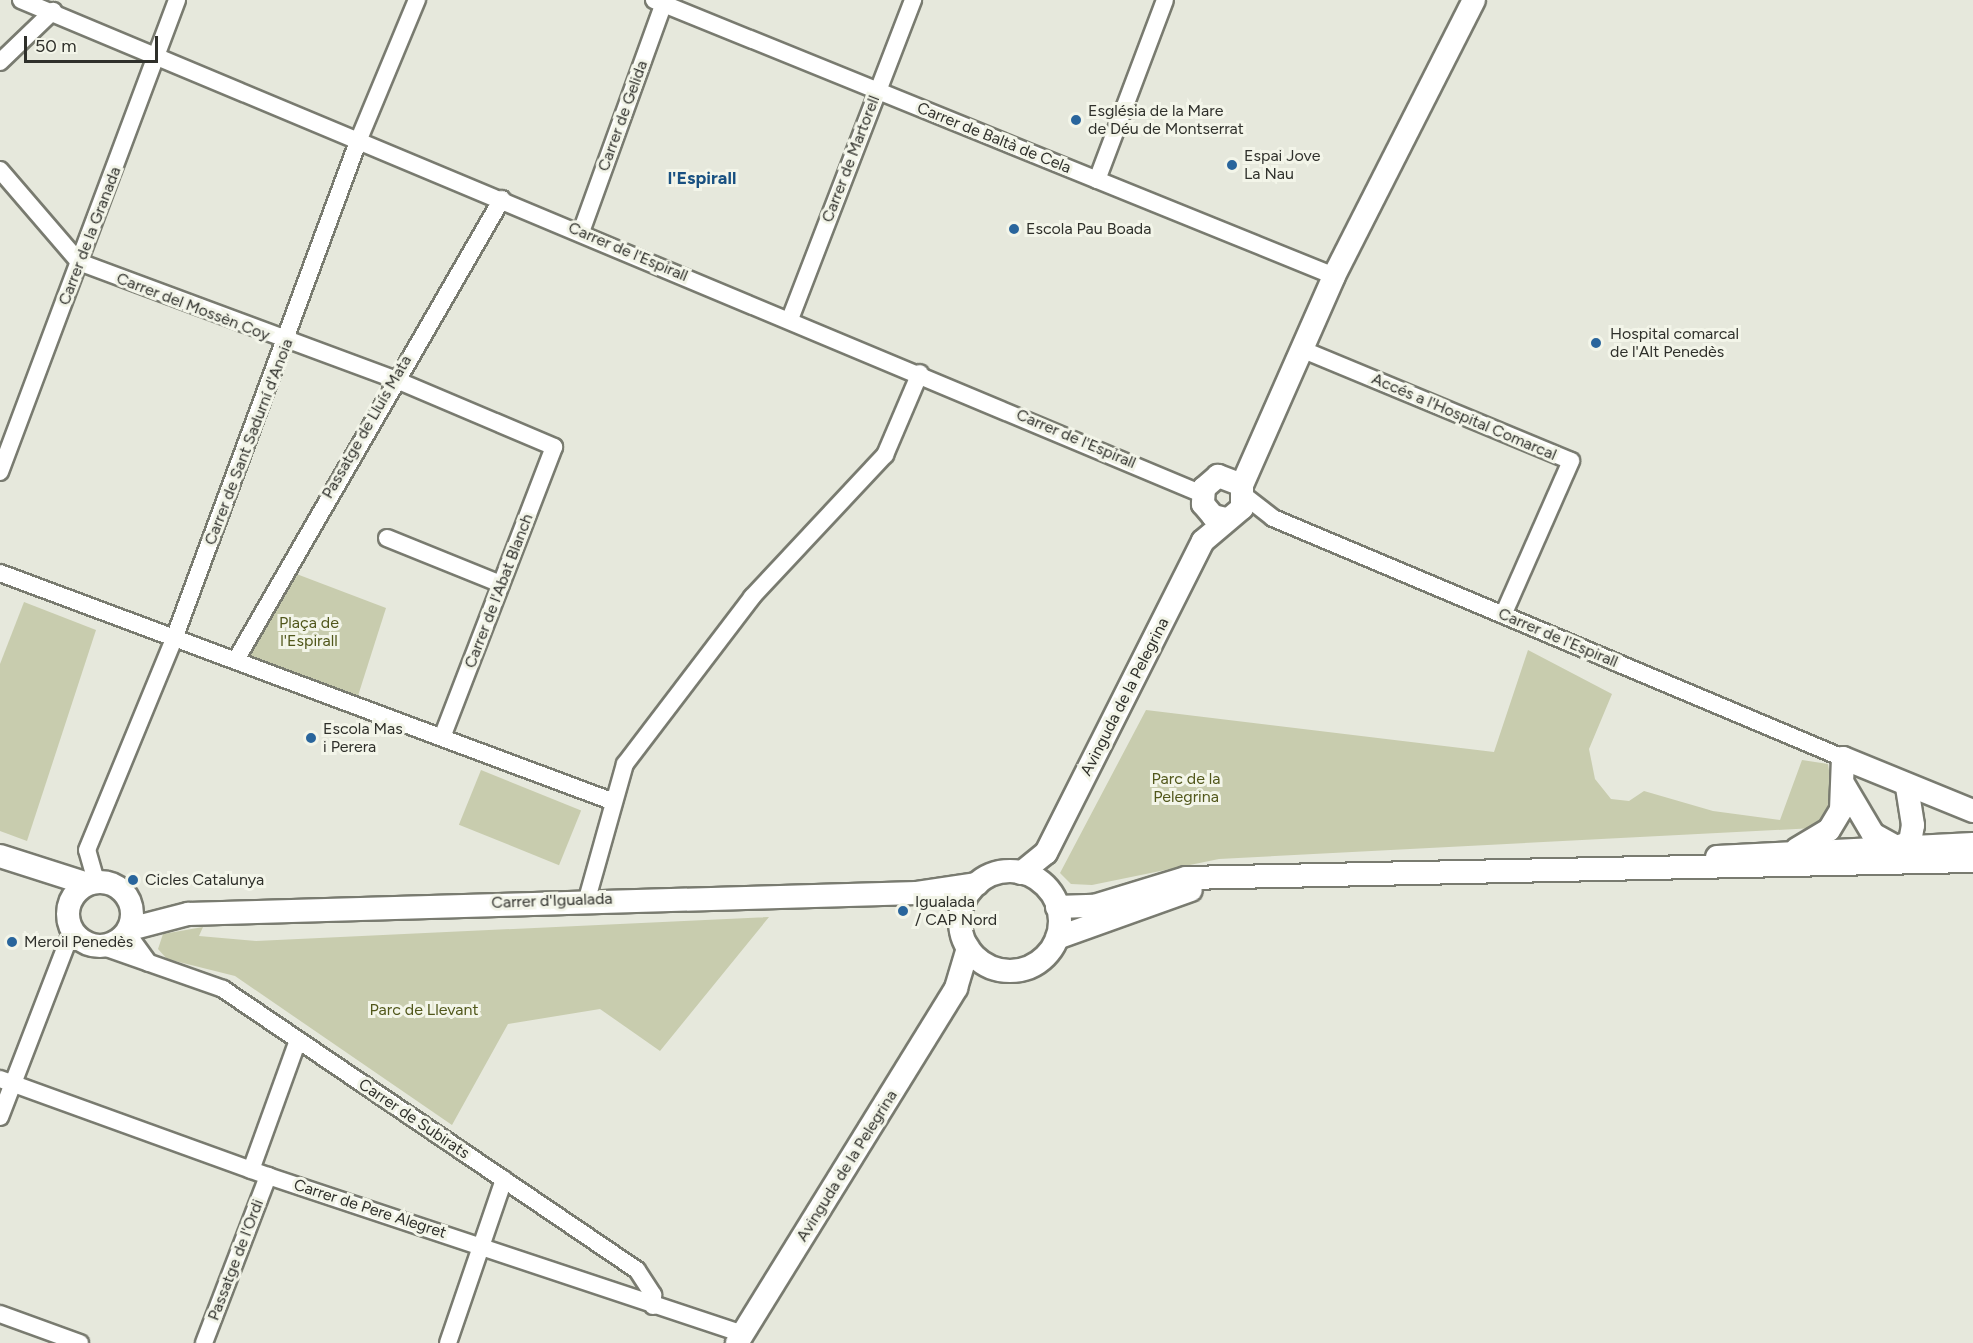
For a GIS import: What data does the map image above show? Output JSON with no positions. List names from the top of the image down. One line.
{"streets":{"street":["Carrer de Gelida","Carrer de Baltà de Cela","Carrer de Martorell","Carrer de la Granada","Carrer de l'Espirall","Carrer del Mossèn Coy","Accés a l'Hospital Comarcal","Passatge de Lluís Mata","Carrer de Sant Sadurní d'Anoia","Carrer de l'Abat Blanch","Avinguda de la Pelegrina","Carrer d'Igualada","Carrer de Subirats","Carrer de Pere Alegret","Passatge de l'Ordi"]},"crossings":[["Carrer de Gelida","Carrer de Baltà de Cela"],["Carrer de Gelida","Carrer de l'Espirall"],["Carrer de Baltà de Cela","Carrer de Martorell"],["Carrer de Martorell","Carrer de l'Espirall"],["Carrer de la Granada","Carrer de l'Espirall"],["Carrer de la Granada","Carrer del Mossèn Coy"],["Carrer de l'Espirall","Accés a l'Hospital Comarcal"],["Carrer de l'Espirall","Passatge de Lluís Mata"],["Carrer de l'Espirall","Carrer de Sant Sadurní d'Anoia"],["Carrer de l'Espirall","Avinguda de la Pelegrina"],["Carrer del Mossèn Coy","Passatge de Lluís Mata"],["Carrer del Mossèn Coy","Carrer de Sant Sadurní d'Anoia"],["Carrer del Mossèn Coy","Carrer de l'Abat Blanch"],["Carrer de Sant Sadurní d'Anoia","Carrer d'Igualada"],["Carrer de Sant Sadurní d'Anoia","Carrer de Subirats"],["Avinguda de la Pelegrina","Carrer d'Igualada"],["Avinguda de la Pelegrina","Carrer de Pere Alegret"],["Carrer d'Igualada","Carrer de Subirats"],["Carrer de Subirats","Carrer de Pere Alegret"],["Carrer de Pere Alegret","Passatge de l'Ordi"]],"districts":["l'Espirall"],"parks":["Plaça de l'Espirall","Parc de la Pelegrina","Parc de Llevant"],"places":["Església de la Mare de Déu de Montserrat","Espai Jove La Nau","Escola Pau Boada","Hospital comarcal de l'Alt Penedès","Escola Mas i Perera","Cicles Catalunya","Igualada / CAP Nord","Meroil Penedès"],"scale_bar":"50 m"}
